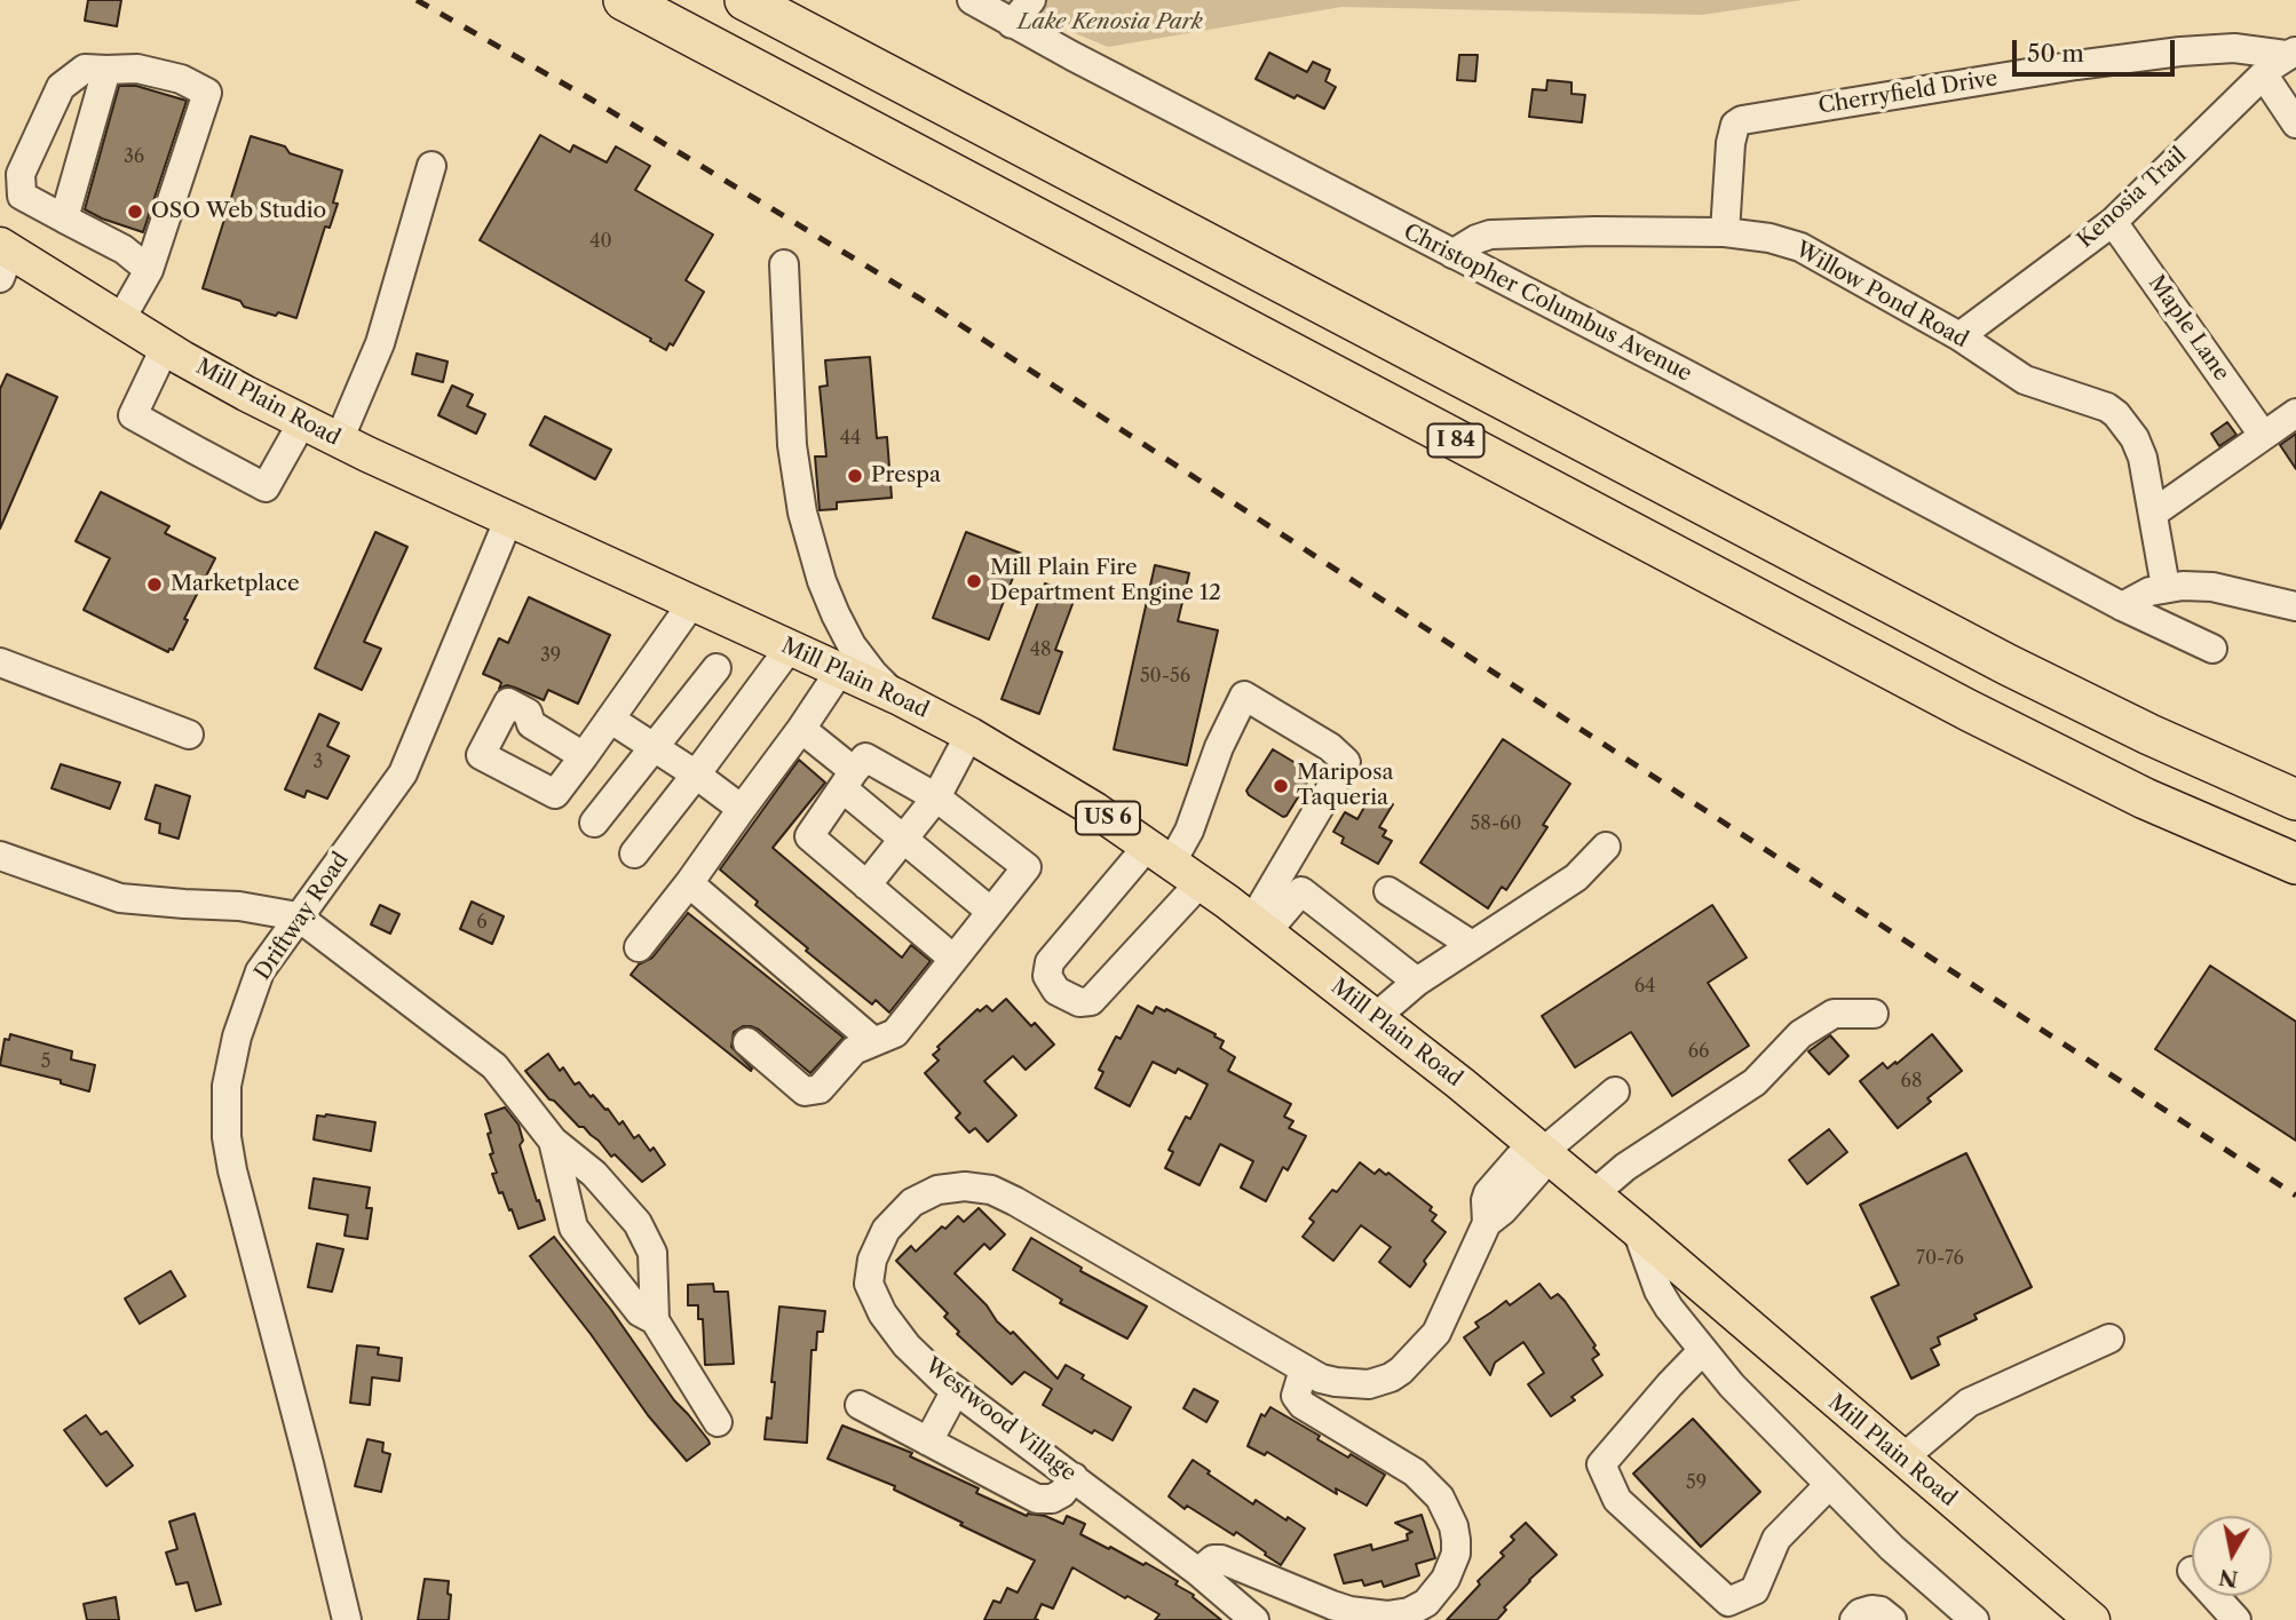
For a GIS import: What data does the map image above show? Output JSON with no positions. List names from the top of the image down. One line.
{"streets":{"highway":["I 84"],"main road":["Mill Plain Road","US 6"],"street":["Cherryfield Drive","Kenosia Trail","Willow Pond Road","Christopher Columbus Avenue","Maple Lane","Driftway Road","Westwood Village"]},"crossings":[["Cherryfield Drive","Kenosia Trail"],["Cherryfield Drive","Willow Pond Road"],["Kenosia Trail","Willow Pond Road"],["Kenosia Trail","Maple Lane"],["Willow Pond Road","Christopher Columbus Avenue"],["Mill Plain Road","Driftway Road"],["Mill Plain Road","Westwood Village"]],"parks":["Lake Kenosia Park"],"places":["OSO Web Studio","Prespa","Mill Plain Fire Department Engine 12","Marketplace","Mariposa Taqueria"],"house_numbers":["36","40","44","48","39","50-56","3","58-60","6","64","66","5","68","70-76","59"],"scale_bar":"50 m","north":"bottom"}
